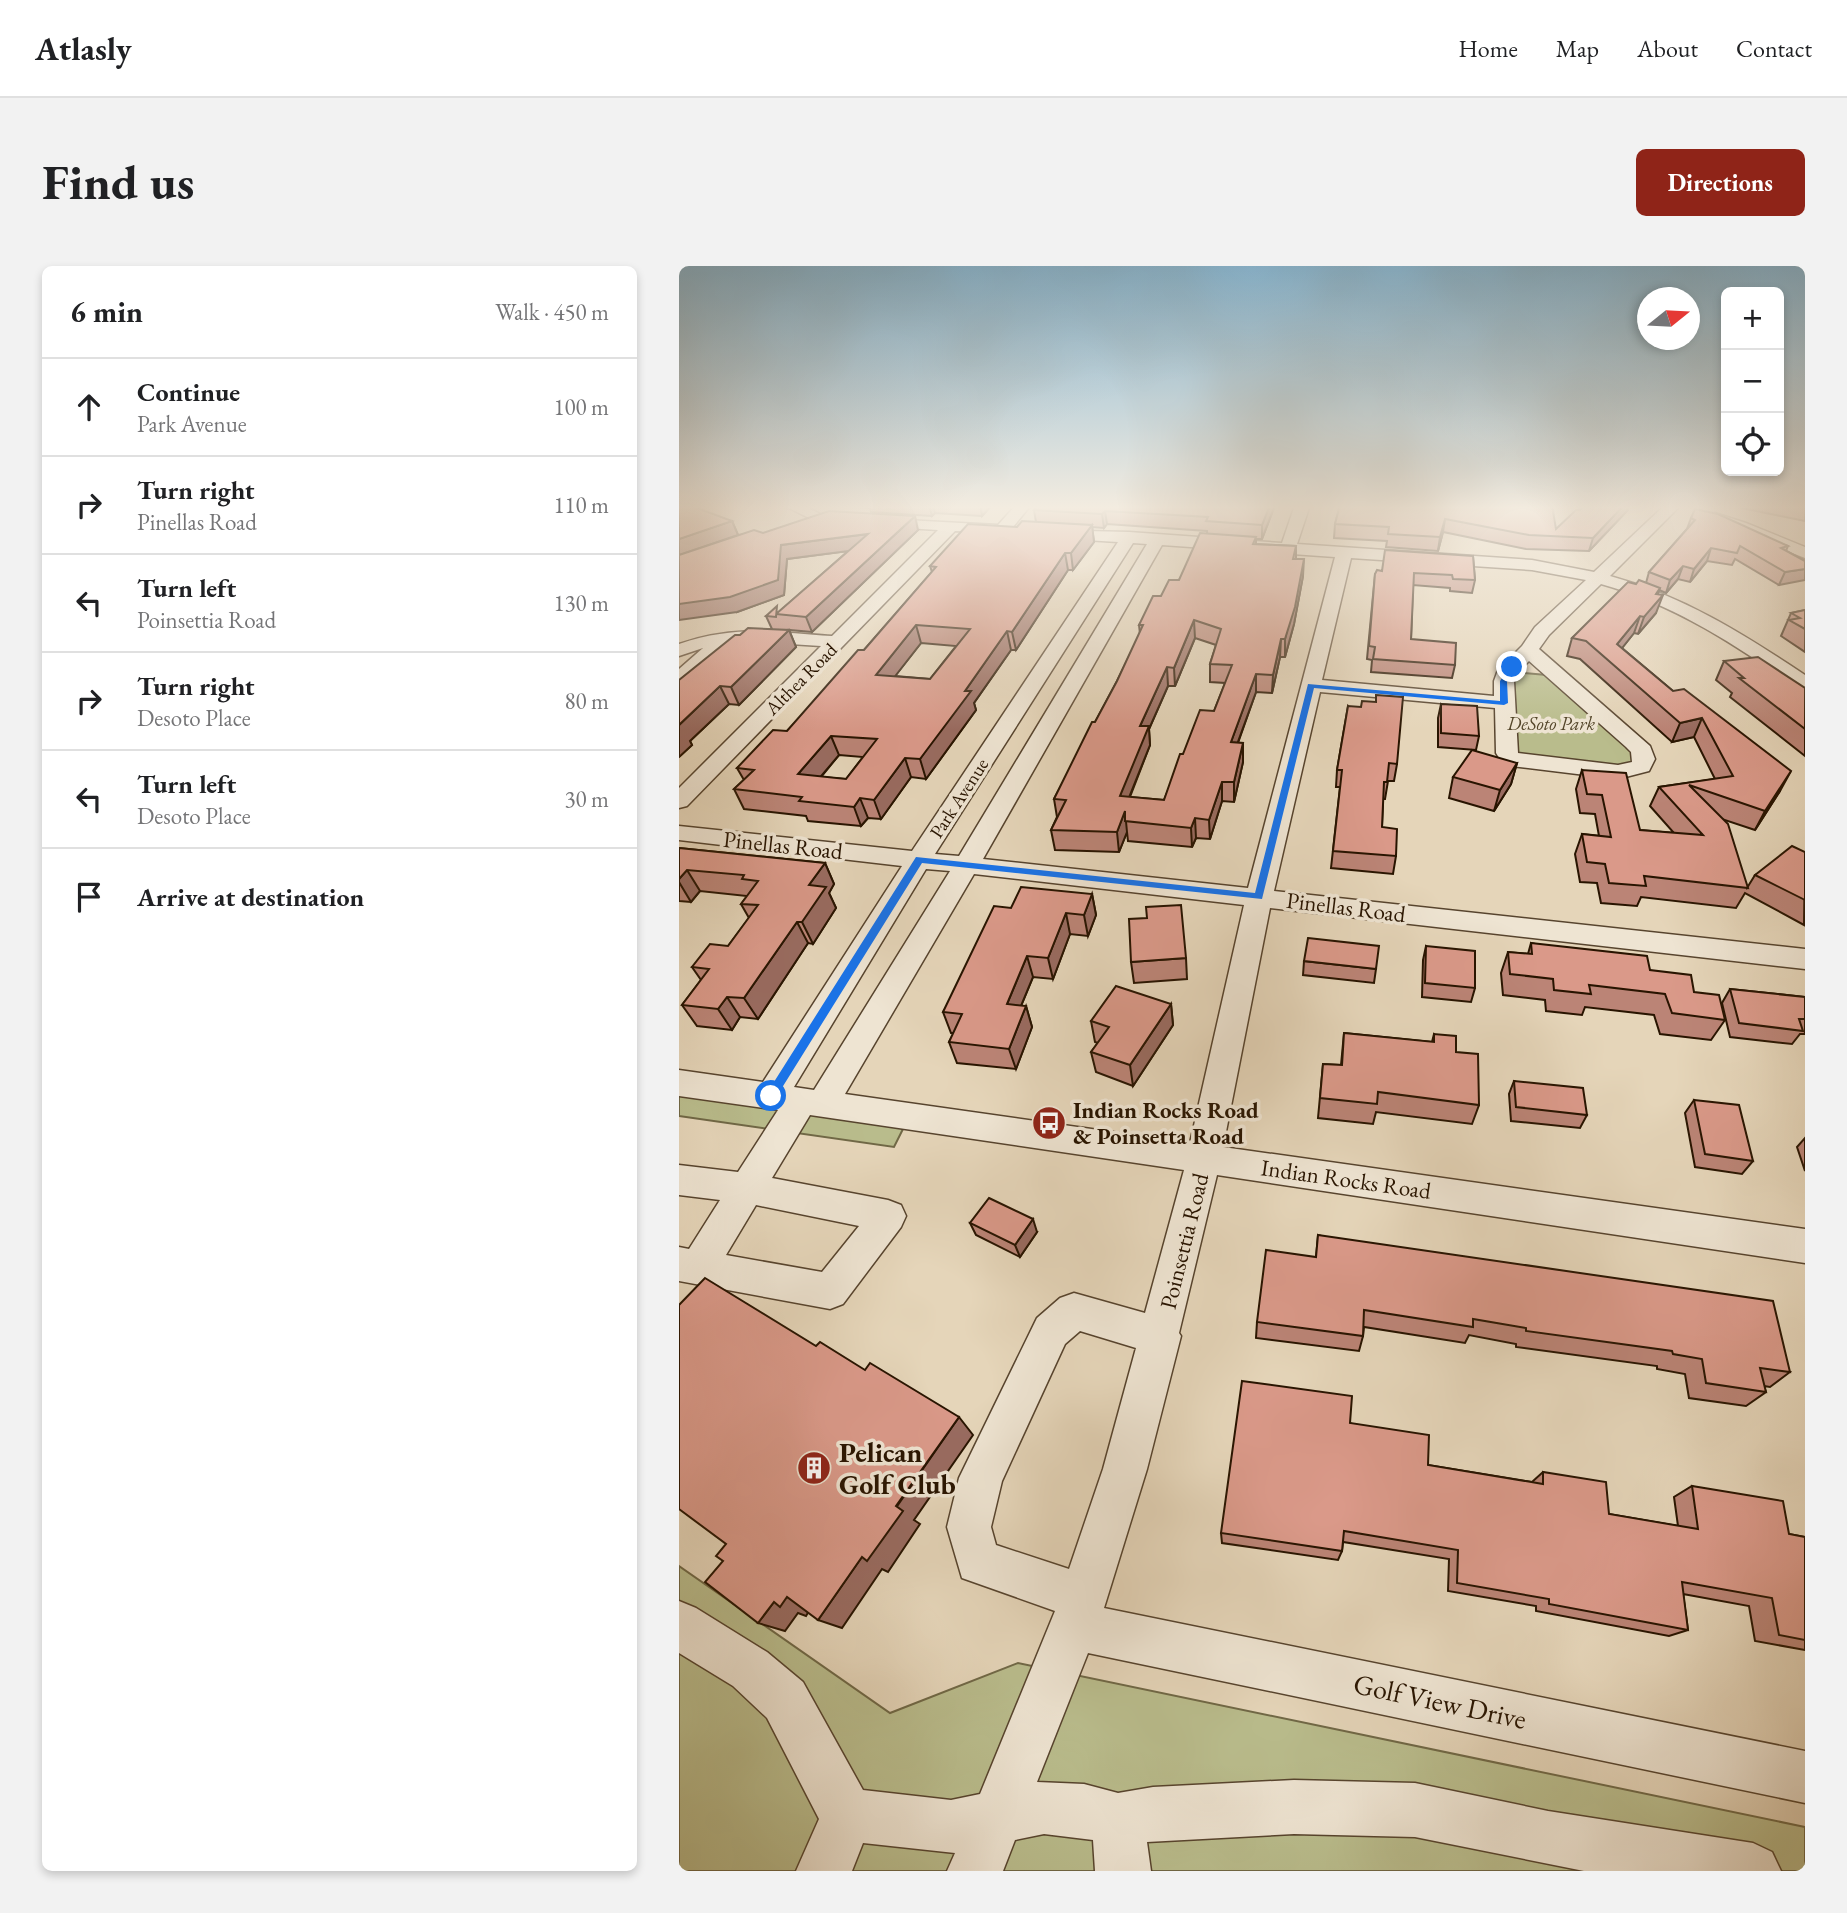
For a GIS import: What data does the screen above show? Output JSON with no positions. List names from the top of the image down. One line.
{"streets":{"street":["Althea Road","Park Avenue","Pinellas Road","Indian Rocks Road","Poinsettia Road","Golf View Drive"]},"crossings":[["Park Avenue","Pinellas Road"],["Park Avenue","Indian Rocks Road"],["Pinellas Road","Poinsettia Road"],["Indian Rocks Road","Poinsettia Road"],["Poinsettia Road","Golf View Drive"]],"parks":["DeSoto Park"],"places":{"bus stop":["Indian Rocks Road & Poinsetta Road"],"building":["Pelican Golf Club"]},"north":"right","page":{"header":"Atlasly","nav":["Home","Map","About","Contact"],"buttons":"Directions","title":"Find us","heading":["6 min","Walk · 450 m"],"map_buttons":["+","−"],"list":[["Continue","Park Avenue","100 m"],["Turn right","Pinellas Road","110 m"],["Turn left","Poinsettia Road","130 m"],["Turn right","Desoto Place","80 m"],["Turn left","Desoto Place","30 m"],"Arrive at destination"]}}
